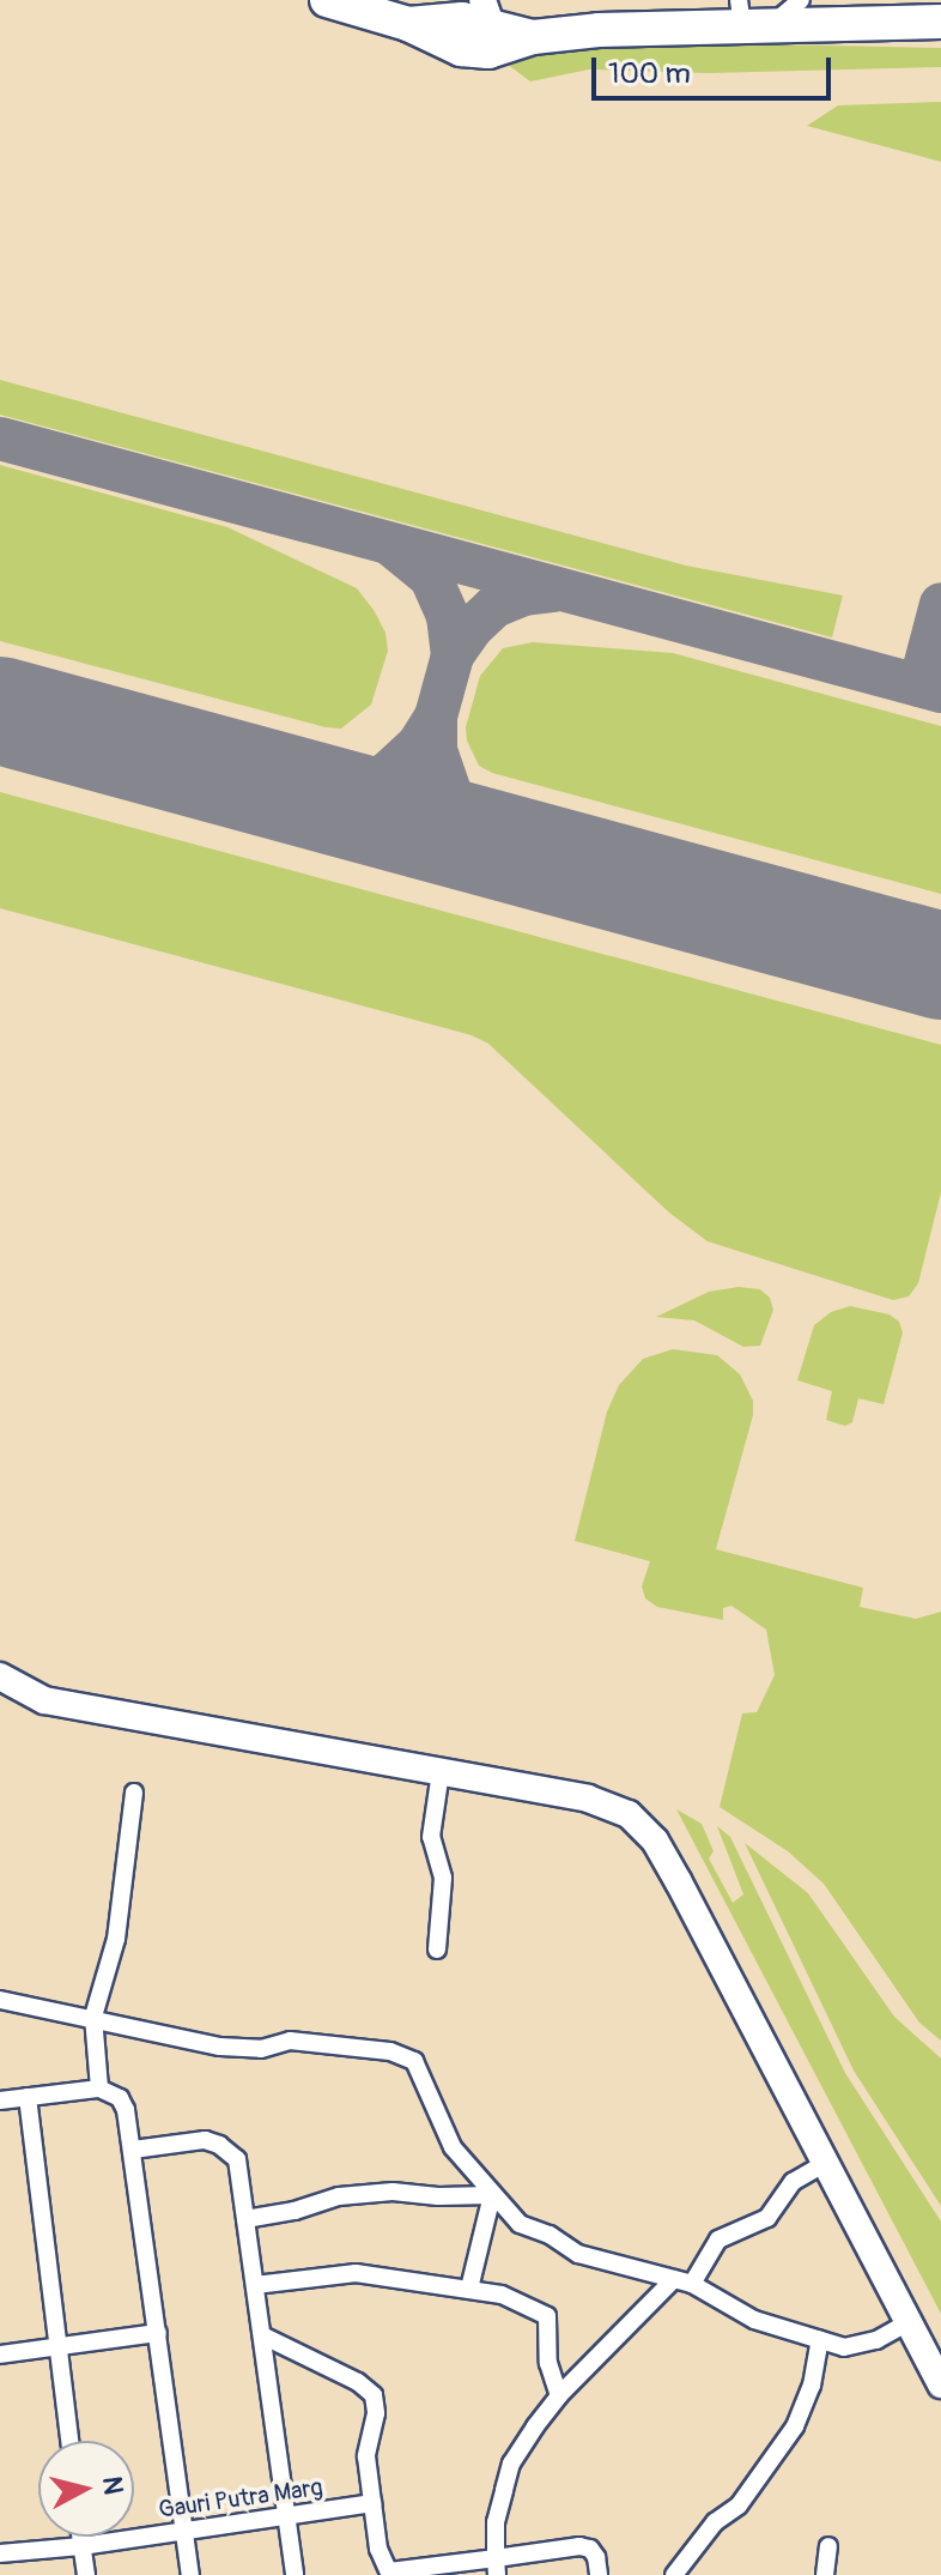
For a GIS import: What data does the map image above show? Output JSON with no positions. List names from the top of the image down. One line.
{"streets":{"street":["Gauri Putra Marg"]},"scale_bar":"100 m","north":"right"}
